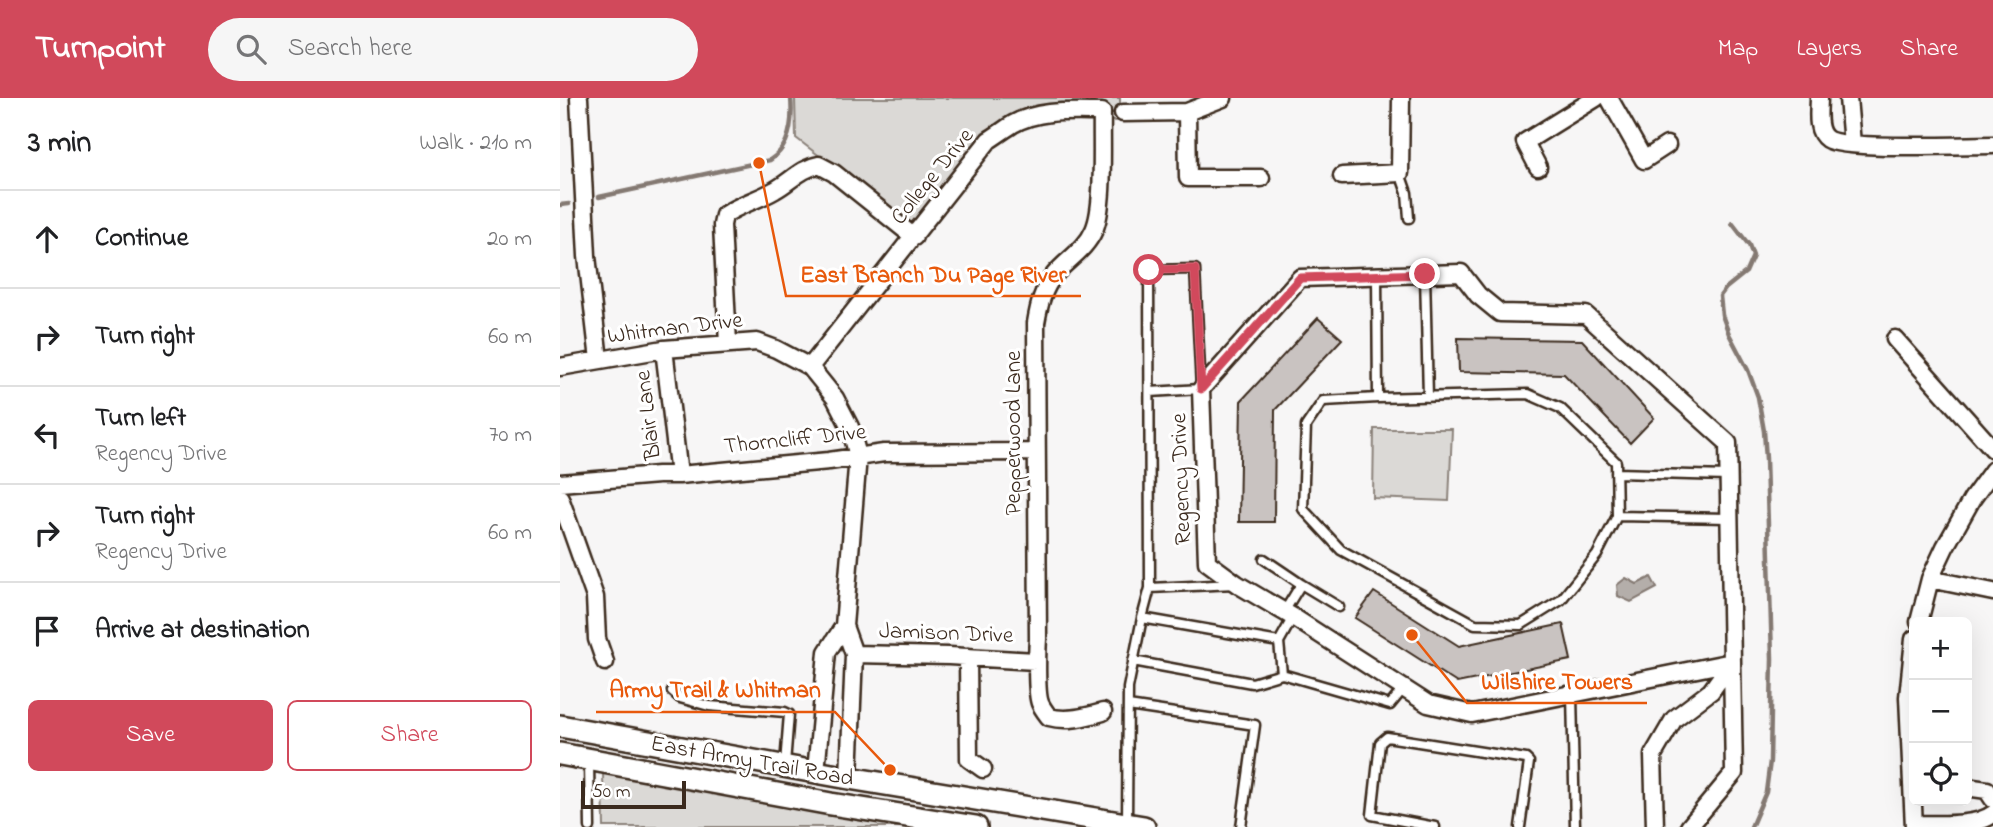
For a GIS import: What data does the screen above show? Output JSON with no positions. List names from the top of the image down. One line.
{"streets":{"main road":["East Army Trail Road"],"street":["College Drive","Whitman Drive","Blair Lane","Pepperwood Lane","Thorncliff Drive","Regency Drive","Jamison Drive"]},"crossings":[["College Drive","Whitman Drive"],["College Drive","Pepperwood Lane"],["Whitman Drive","Blair Lane"],["Whitman Drive","Thorncliff Drive"],["Whitman Drive","Jamison Drive"],["Whitman Drive","East Army Trail Road"],["Blair Lane","Thorncliff Drive"],["Pepperwood Lane","Thorncliff Drive"],["Pepperwood Lane","Jamison Drive"]],"places":["East Branch Du Page River","Wilshire Towers","Army Trail & Whitman"],"scale_bar":"50 m","page":{"header":"Turnpoint","search":"Search here","nav":["Map","Layers","Share"],"heading":["3 min","Walk · 210 m"],"list":[["Continue","20 m"],["Turn right","60 m"],["Turn left","Regency Drive","70 m"],["Turn right","Regency Drive","60 m"],"Arrive at destination"],"map_buttons":["+","−"],"buttons":["Save","Share"],"scale":"50 m"}}
